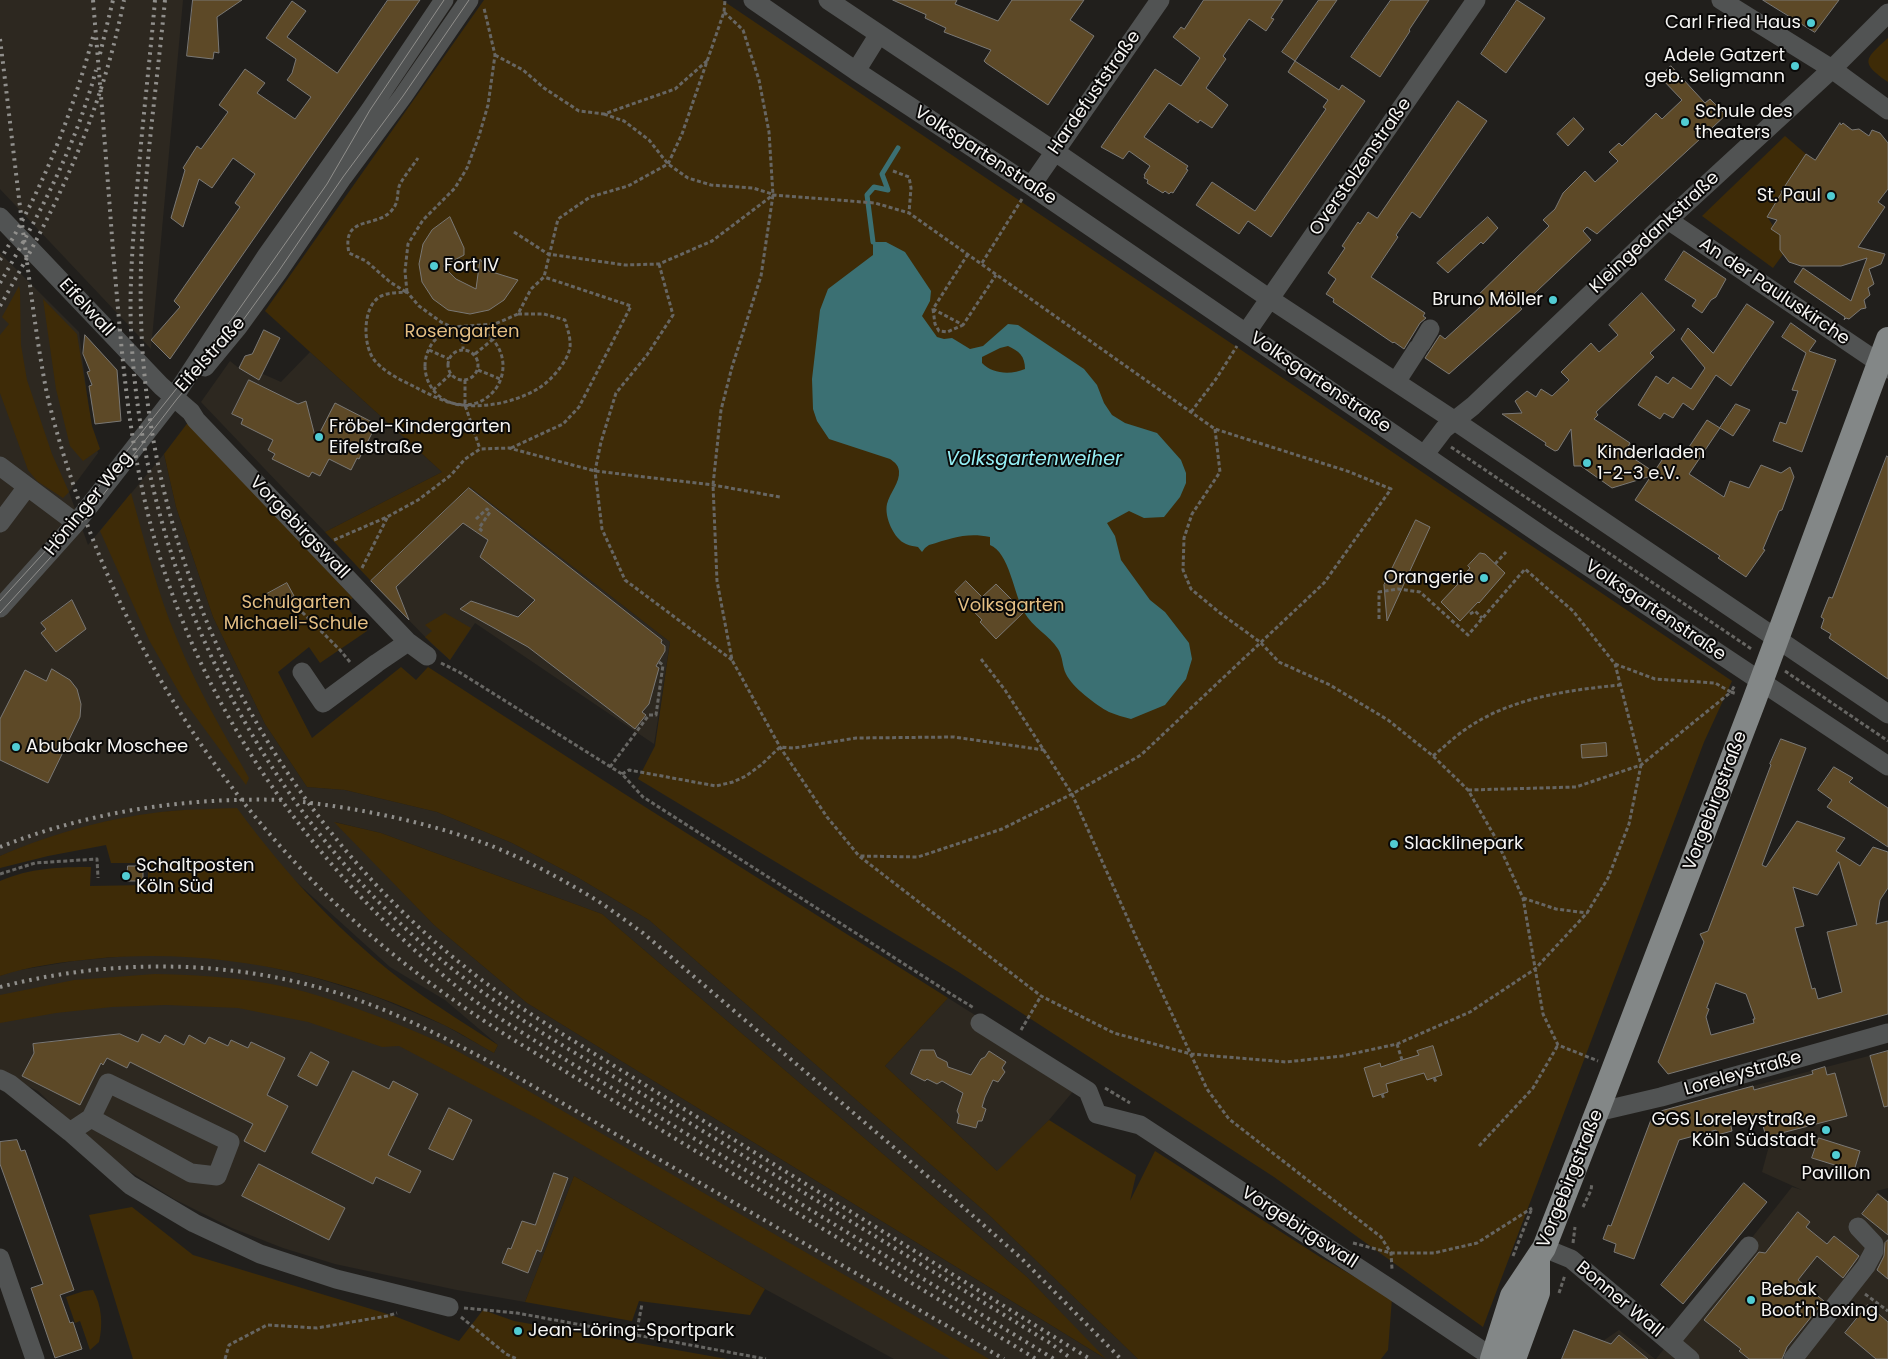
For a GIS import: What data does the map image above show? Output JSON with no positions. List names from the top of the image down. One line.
{"streets":{"main road":["Vorgebirgstraße"],"street":["Hardefuststraße","Volksgartenstraße","Overstolzenstraße","Kleingedankstraße","An der Pauluskirche","Eifelwall","Eifelstraße","Höninger Weg","Vorgebirgswall","Loreleystraße","Bonner Wall"]},"crossings":[["Hardefuststraße","Volksgartenstraße"],["Volksgartenstraße","Overstolzenstraße"],["Volksgartenstraße","Kleingedankstraße"],["Volksgartenstraße","Vorgebirgstraße"],["Kleingedankstraße","An der Pauluskirche"],["An der Pauluskirche","Vorgebirgstraße"],["Eifelwall","Eifelstraße"],["Eifelwall","Höninger Weg"],["Eifelwall","Vorgebirgswall"],["Eifelstraße","Höninger Weg"],["Eifelstraße","Vorgebirgswall"],["Höninger Weg","Vorgebirgswall"],["Vorgebirgswall","Vorgebirgstraße"],["Vorgebirgstraße","Loreleystraße"],["Vorgebirgstraße","Bonner Wall"]],"water":["Volksgartenweiher"],"parks":["Rosengarten","Schulgarten Michaeli-Schule","Volksgarten"],"places":["Carl Fried Haus","Adele Gatzert geb. Seligmann","Schule des theaters","St. Paul","Fort IV","Bruno Möller","Fröbel-Kindergarten Eifelstraße","Kinderladen 1-2-3 e.V.","Orangerie","Abubakr Moschee","Slacklinepark","Schaltposten Köln Süd","GGS Loreleystraße Köln Südstadt","Pavillon","Bebak Boot'n'Boxing","Jean-Löring-Sportpark"]}
